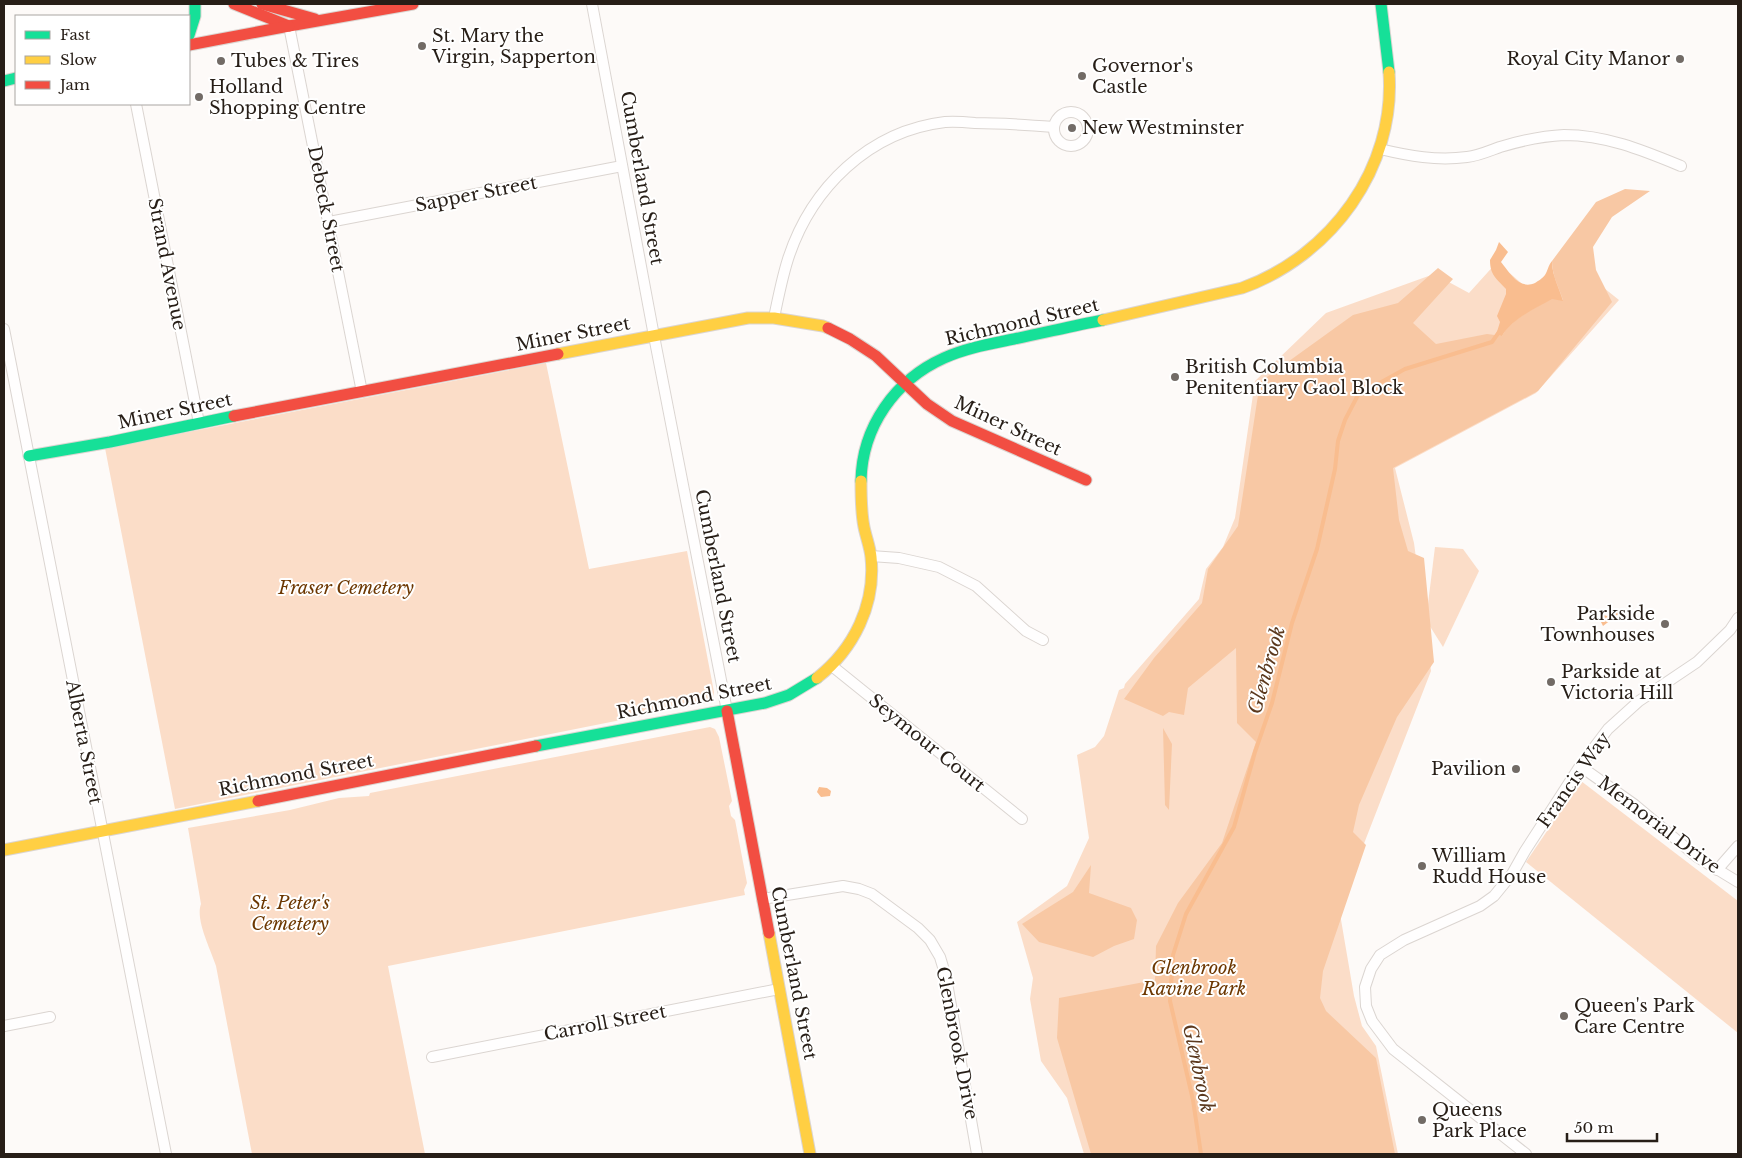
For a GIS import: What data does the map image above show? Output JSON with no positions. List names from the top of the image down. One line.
{"streets":{"street":["Cumberland Street","Sapper Street","Debeck Street","Strand Avenue","Richmond Street","Miner Street","Alberta Street","Seymour Court","Francis Way","Memorial Drive","Carroll Street","Glenbrook Drive"]},"crossings":[["Cumberland Street","Sapper Street"],["Cumberland Street","Richmond Street"],["Cumberland Street","Miner Street"],["Cumberland Street","Carroll Street"],["Cumberland Street","Glenbrook Drive"],["Sapper Street","Debeck Street"],["Debeck Street","Miner Street"],["Strand Avenue","Miner Street"],["Richmond Street","Miner Street"],["Richmond Street","Alberta Street"],["Richmond Street","Seymour Court"],["Miner Street","Alberta Street"],["Francis Way","Memorial Drive"]],"water":["Glenbrook"],"parks":["Fraser Cemetery","St. Peter's Cemetery","Glenbrook Ravine Park"],"places":["St. Mary the Virgin, Sapperton","Royal City Manor","Tubes & Tires","Governor's Castle","Holland Shopping Centre","New Westminster","British Columbia Penitentiary Gaol Block","Parkside Townhouses","Parkside at Victoria Hill","Pavilion","William Rudd House","Queen's Park Care Centre","Queens Park Place"],"legend":["Fast","Slow","Jam"],"scale_bar":"50 m"}
